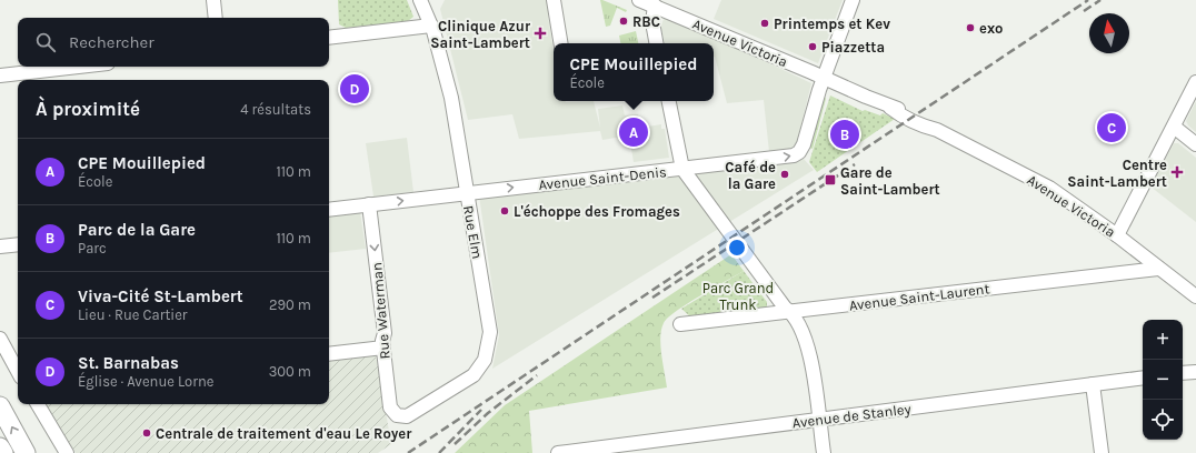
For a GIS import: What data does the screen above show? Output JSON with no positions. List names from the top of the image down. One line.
{"streets":{"street":["Avenue Victoria","Avenue Saint-Denis","Rue Elm","Avenue Saint-Laurent","Rue Waterman","Avenue de Stanley"]},"crossings":[["Avenue Victoria","Avenue Saint-Denis"],["Avenue Victoria","Avenue Saint-Laurent"],["Avenue Saint-Denis","Rue Elm"],["Avenue Saint-Denis","Rue Waterman"],["Rue Elm","Rue Waterman"]],"one_way":["Avenue Saint-Denis","Rue Waterman"],"parks":["Parc Grand Trunk"],"places":{"other":["RBC","Printemps et Kev","exo","Piazzetta","Café de la Gare","L'échoppe des Fromages","Centrale de traitement d'eau Le Royer"],"health":["Clinique Azur Saint-Lambert","Centre Saint-Lambert"],"transit":["Gare de Saint-Lambert"]},"north":"top","page":{"search":"Rechercher","popup":["CPE Mouillepied","École"],"pins":["D","C","A","B"],"heading":["À proximité","4 résultats"],"list":[{"mark":"A","name":"CPE Mouillepied","note":"École","value":"110 m"},{"mark":"B","name":"Parc de la Gare","note":"Parc","value":"110 m"},{"mark":"C","name":"Viva-Cité St-Lambert","note":"Lieu · Rue Cartier","value":"290 m"},{"mark":"D","name":"St. Barnabas","note":"Église · Avenue Lorne","value":"300 m"}],"map_buttons":["+","−"]}}
